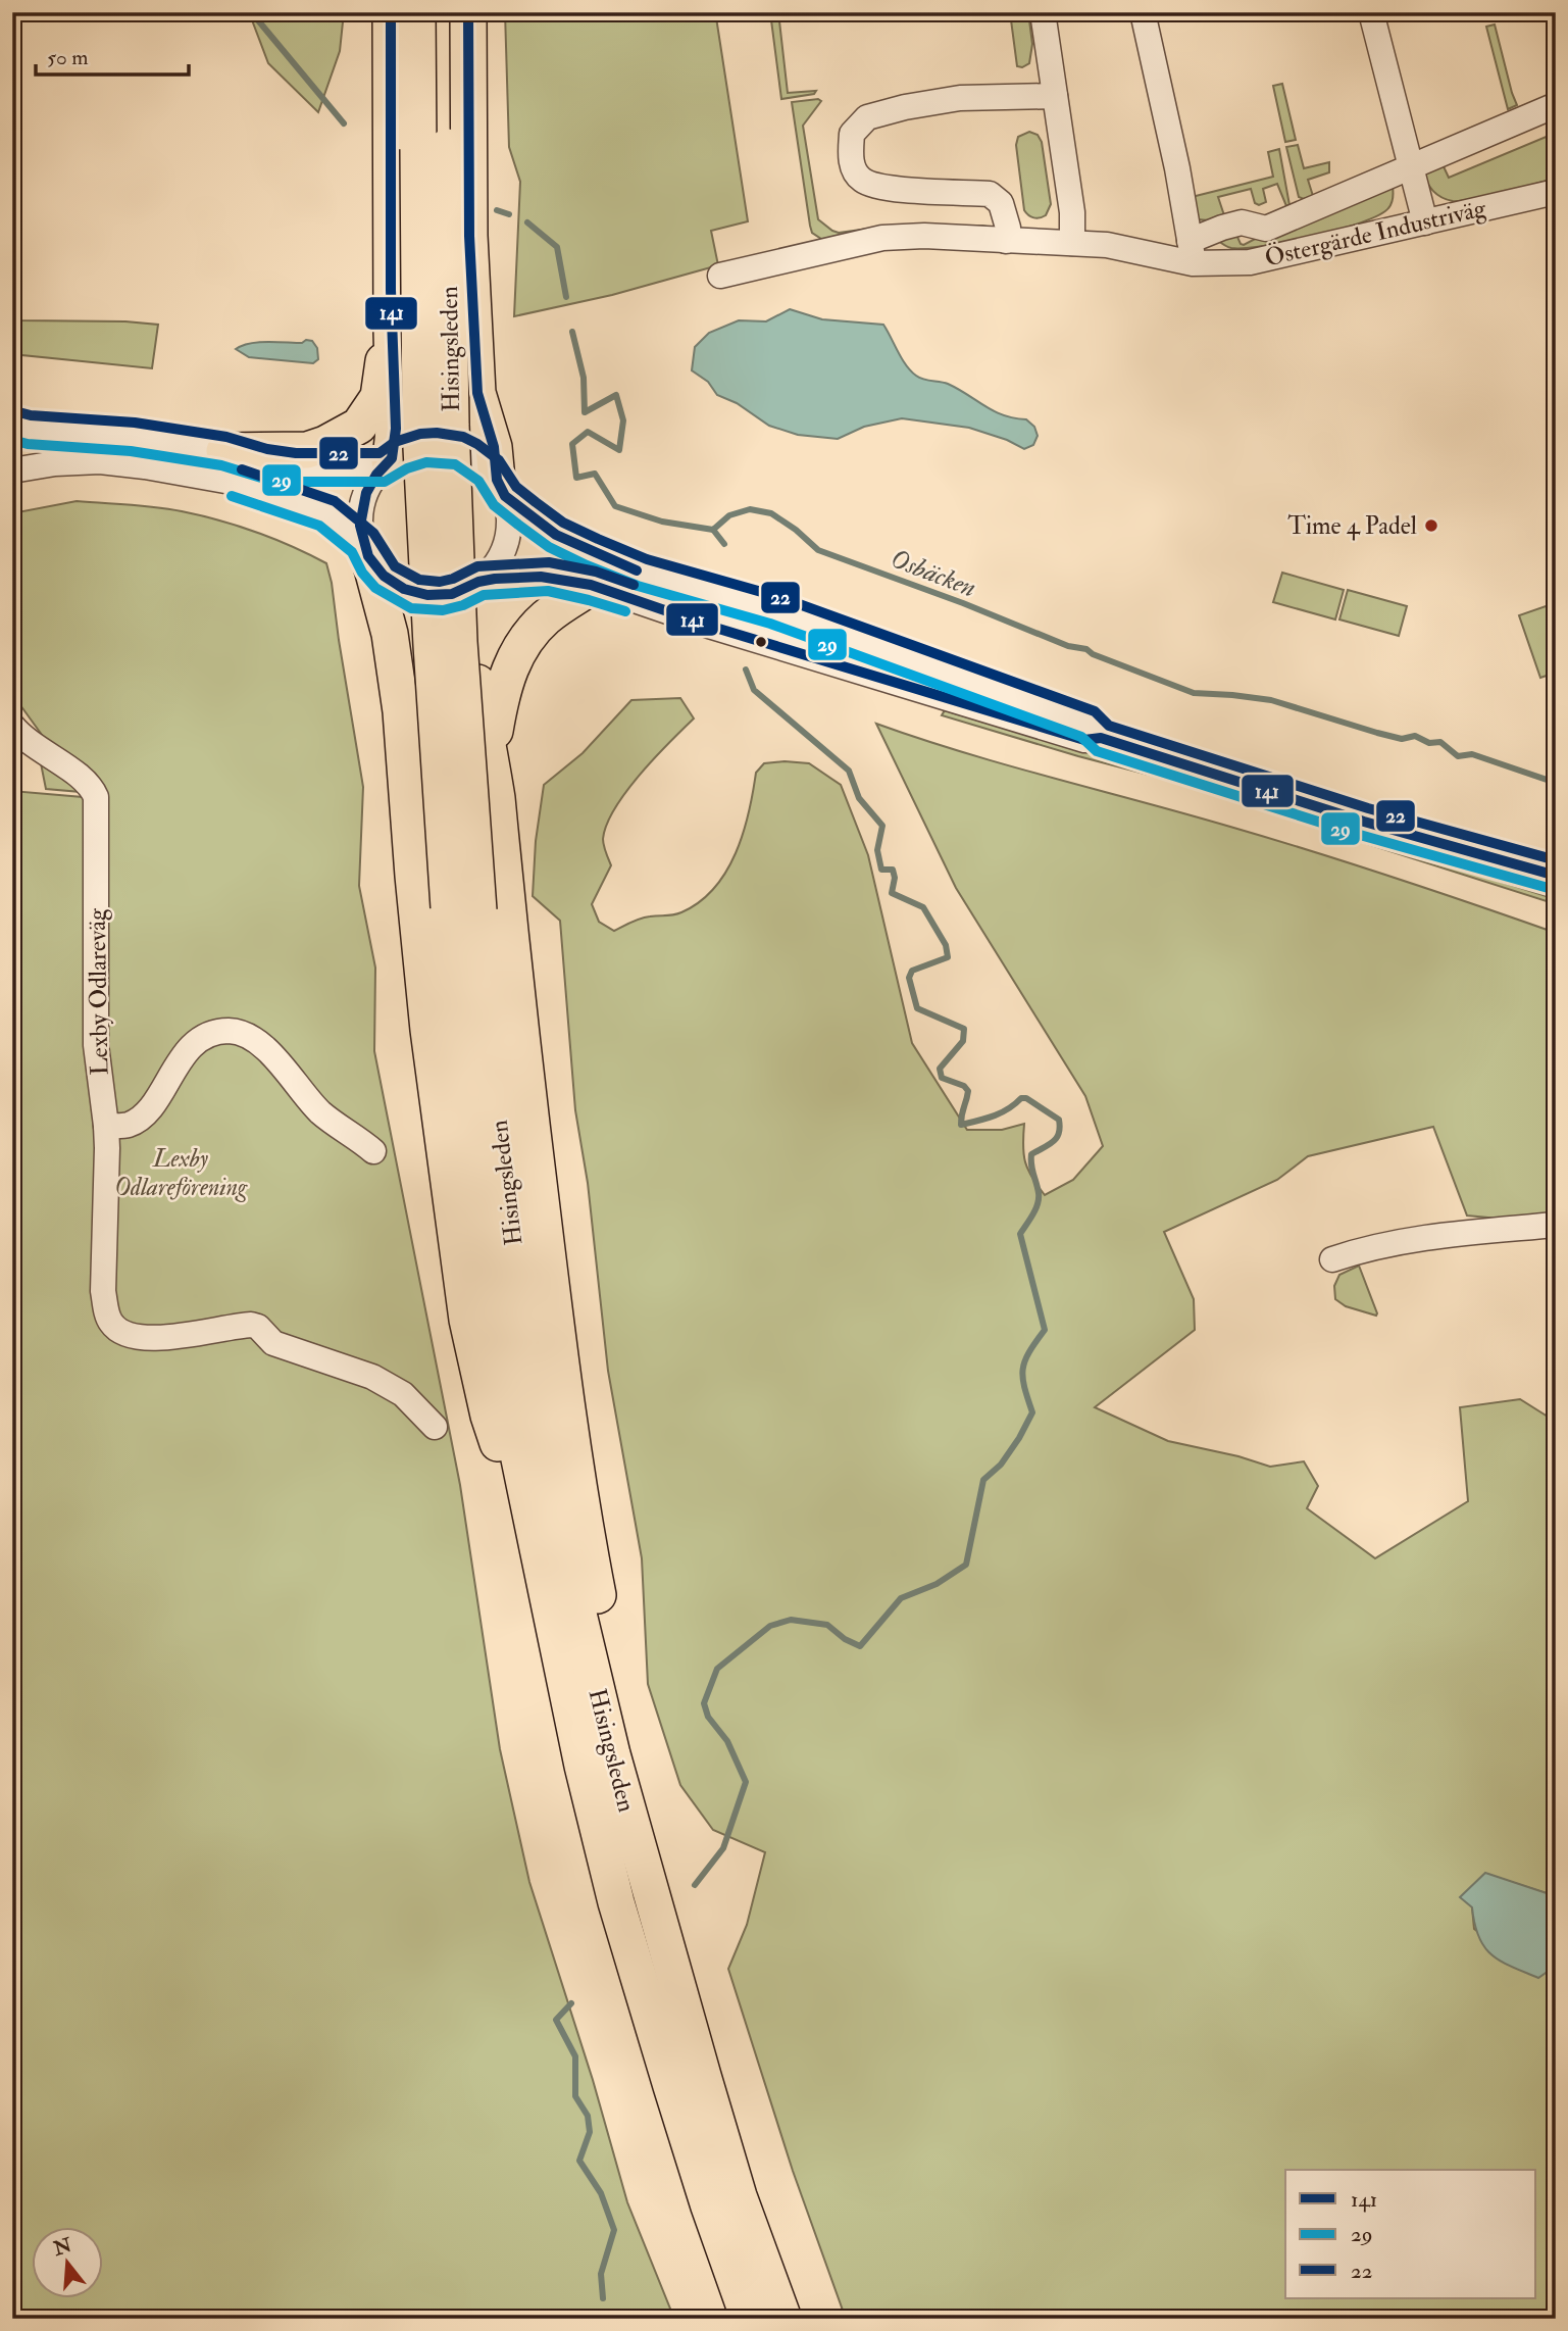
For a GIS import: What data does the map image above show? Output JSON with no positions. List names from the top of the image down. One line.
{"streets":{"highway":["Hisingsleden"],"street":["Östergärde Industriväg","Lexby Odlareväg"]},"water":["Osbäcken"],"parks":["Lexby Odlareförening"],"places":["Time 4 Padel"],"lines":["transit line 141","transit line 22","transit line 29"],"legend":["141","29","22"],"scale_bar":"50 m","north":"top"}
